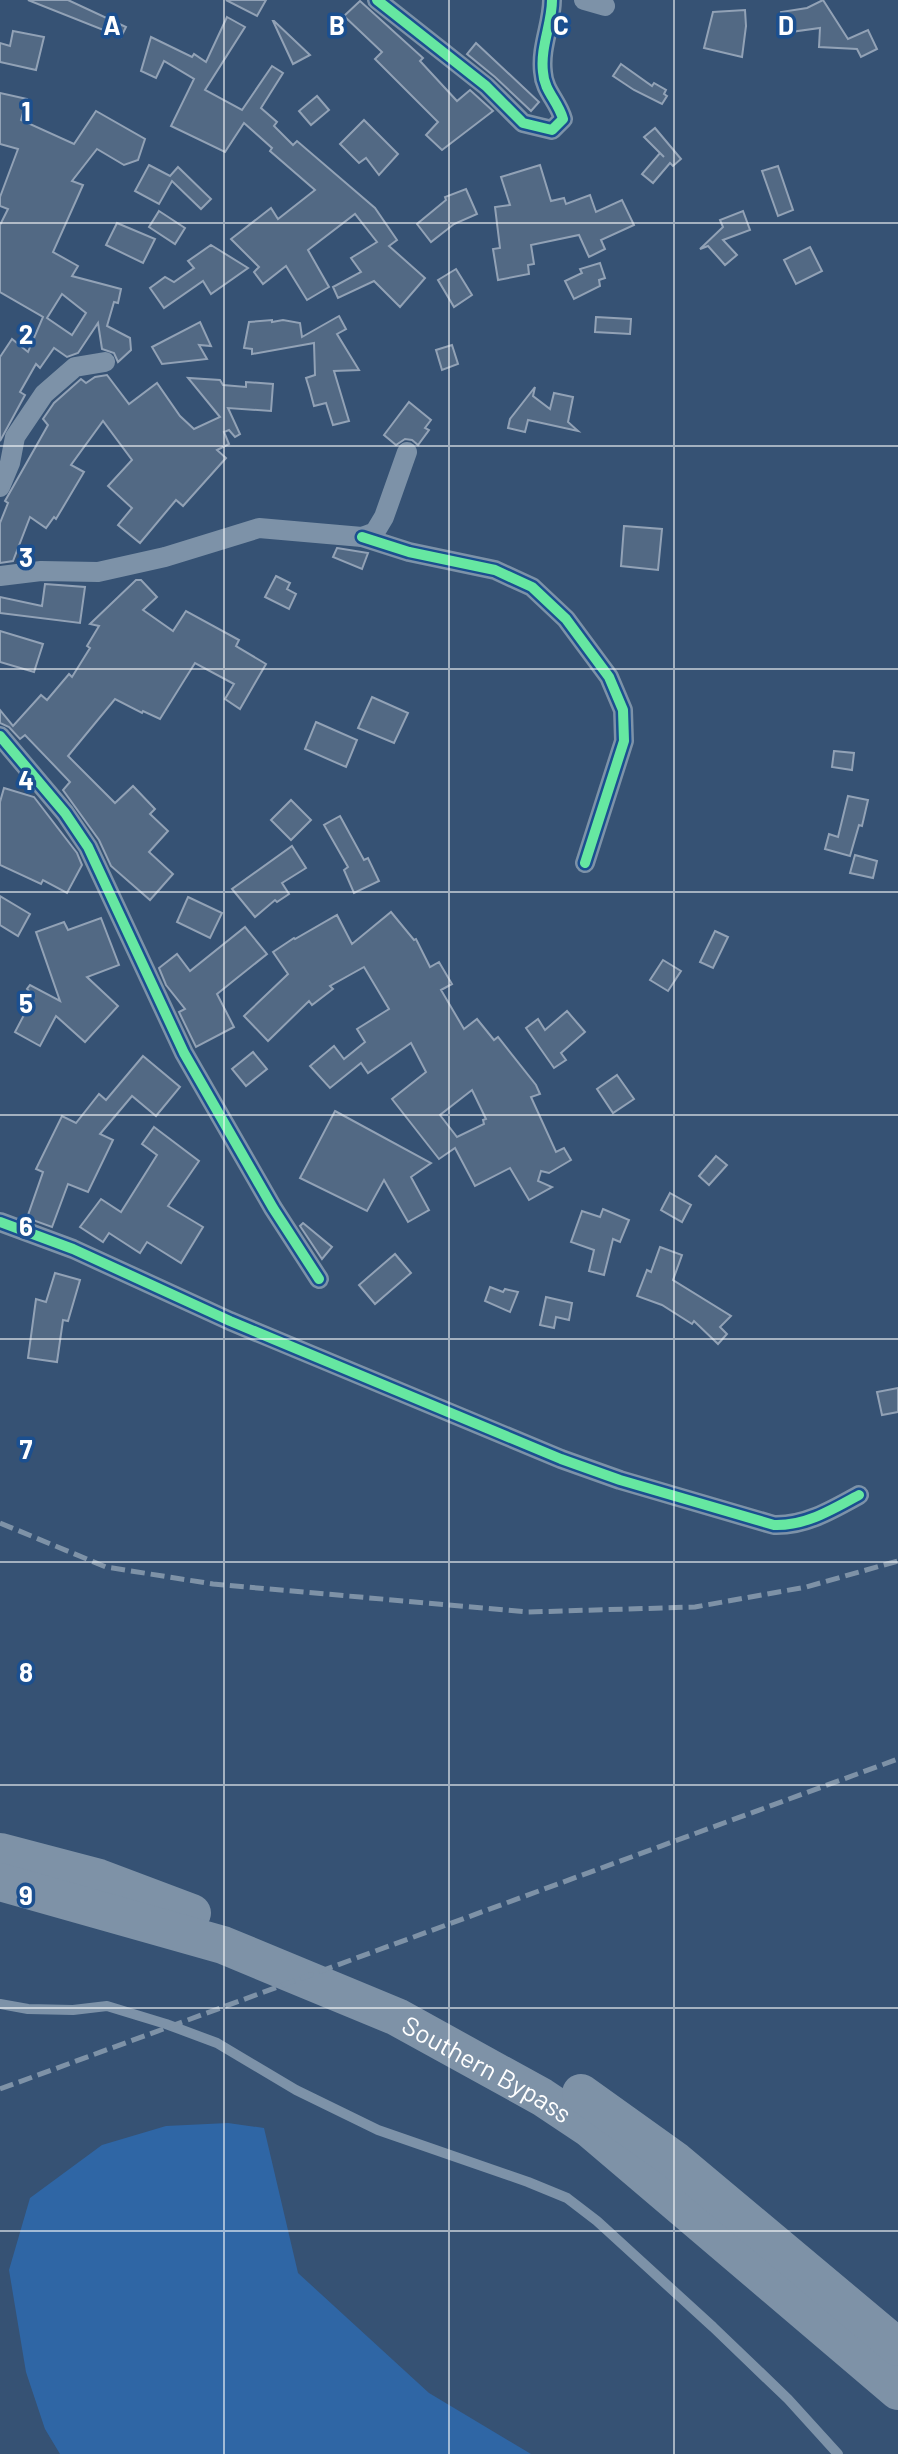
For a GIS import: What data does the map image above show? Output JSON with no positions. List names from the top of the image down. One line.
{"streets":{"highway":["Southern Bypass"]},"grid":{"columns":["A","B","C","D"],"rows":["1","2","3","4","5","6","7","8","9"]}}
